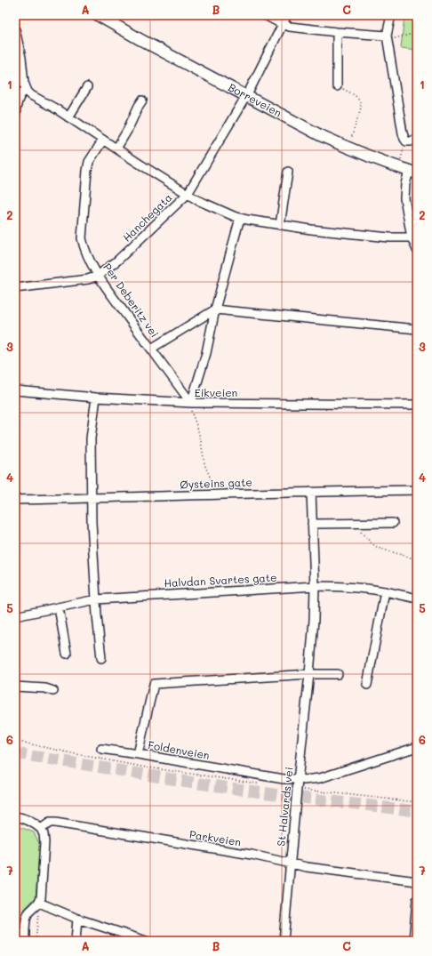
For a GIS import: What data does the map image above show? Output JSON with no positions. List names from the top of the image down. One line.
{"streets":{"main road":["Borreveien"],"street":["Hanchegata","Per Deberitz vei","Eikveien","Øysteins gate","Halvdan Svartes gate","Foldenveien","St Halvards vei","Parkveien"]},"crossings":[["Borreveien","Hanchegata"],["Hanchegata","Per Deberitz vei"],["Per Deberitz vei","Eikveien"],["Øysteins gate","St Halvards vei"],["Halvdan Svartes gate","St Halvards vei"],["Foldenveien","St Halvards vei"],["St Halvards vei","Parkveien"]],"grid":{"columns":["A","B","C"],"rows":["1","2","3","4","5","6","7"]}}
